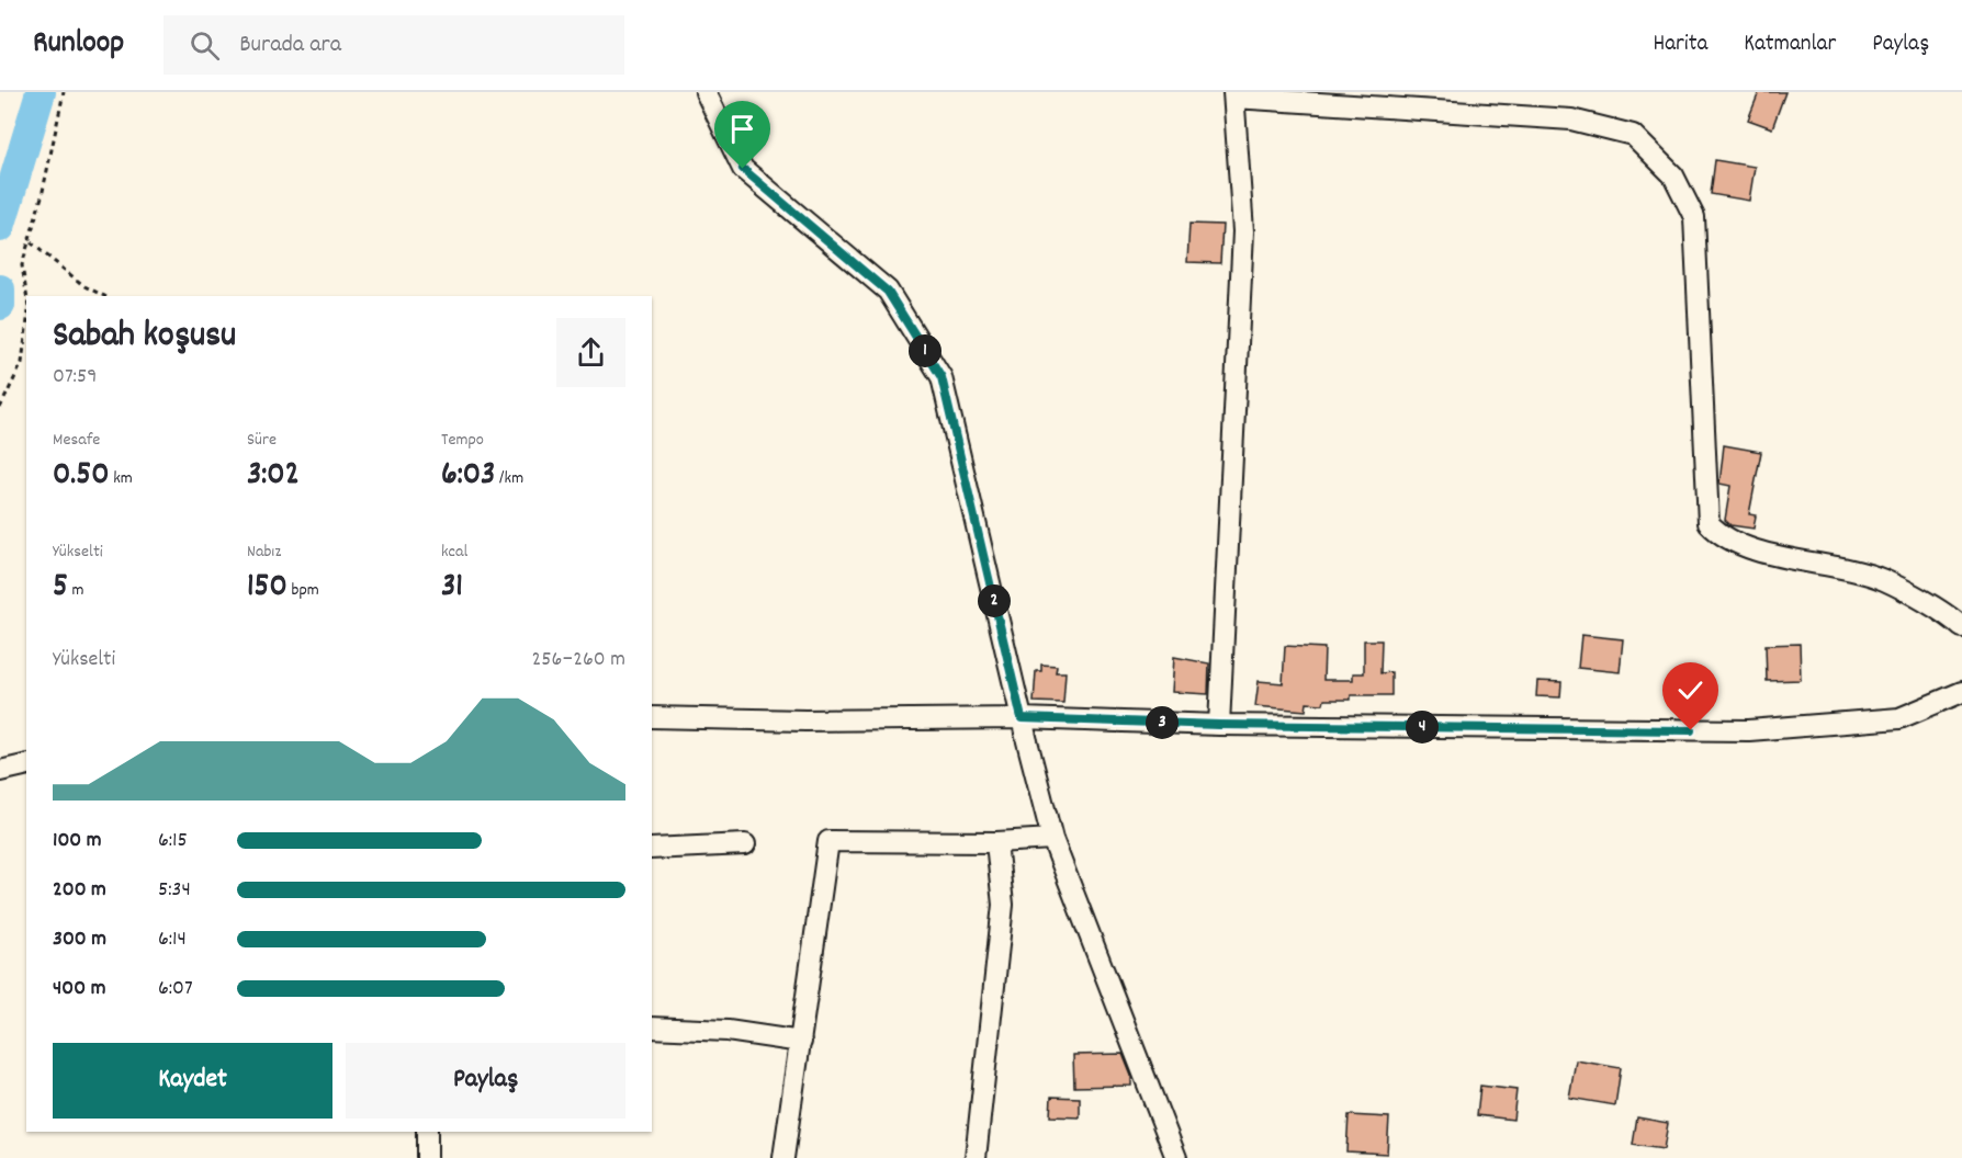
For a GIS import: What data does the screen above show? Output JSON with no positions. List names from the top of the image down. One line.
{"page":{"header":"Runloop","search":"Burada ara","nav":["Harita","Katmanlar","Paylaş"],"heading":["Sabah koşusu","07:59"],"pins":["1","2","3","4"],"stats":[["Mesafe","0.50 km"],["Süre","3:02"],["Tempo","6:03 /km"],["Yükselti","5 m"],["Nabız","150 bpm"],["kcal","31"]],"chart":["Yükselti","256–260 m"],"list":[{"name":"100 m","note":"6:15"},{"name":"200 m","note":"5:34"},{"name":"300 m","note":"6:14"},{"name":"400 m","note":"6:07"}],"buttons":["Kaydet","Paylaş"]}}
